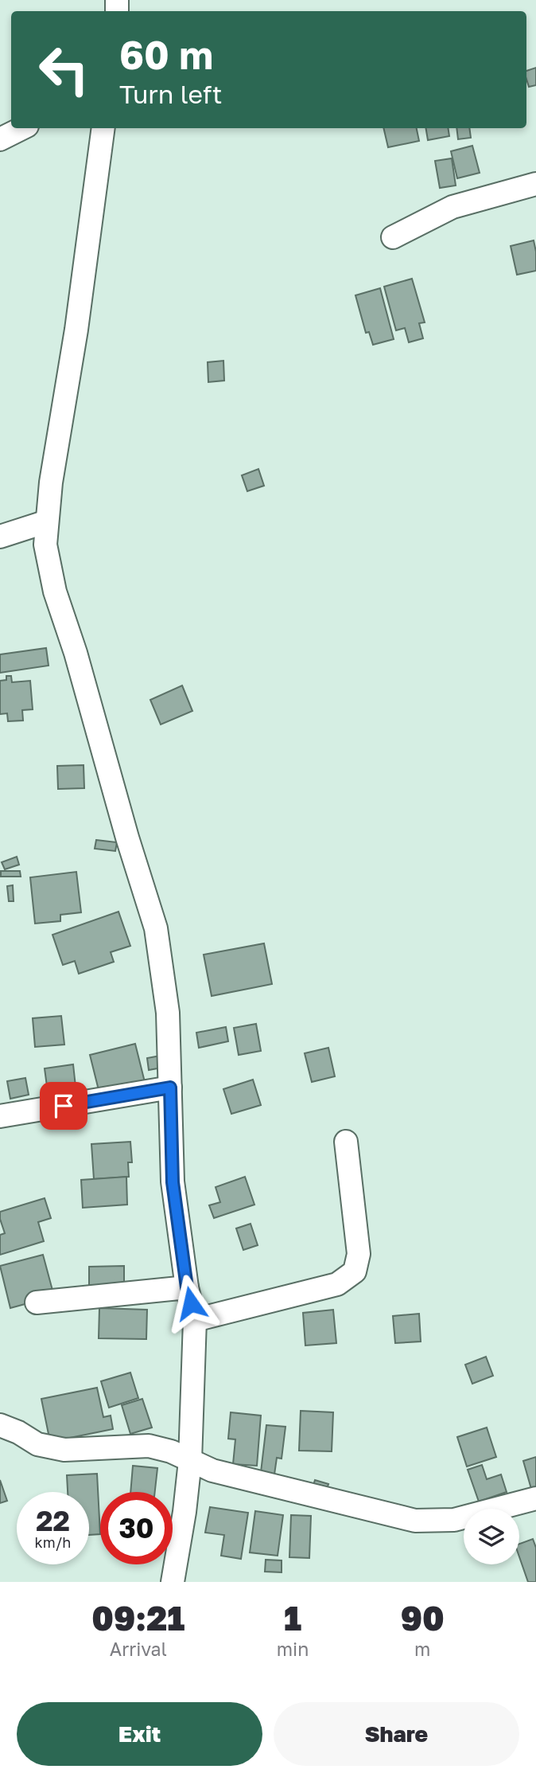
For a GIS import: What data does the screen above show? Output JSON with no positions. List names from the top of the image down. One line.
{"page":{"turn":["60 m","Turn left"],"speed":"22 km/h","limit":"30","eta":["09:21","Arrival","1","min","90","m"],"buttons":["Exit","Share"]}}
